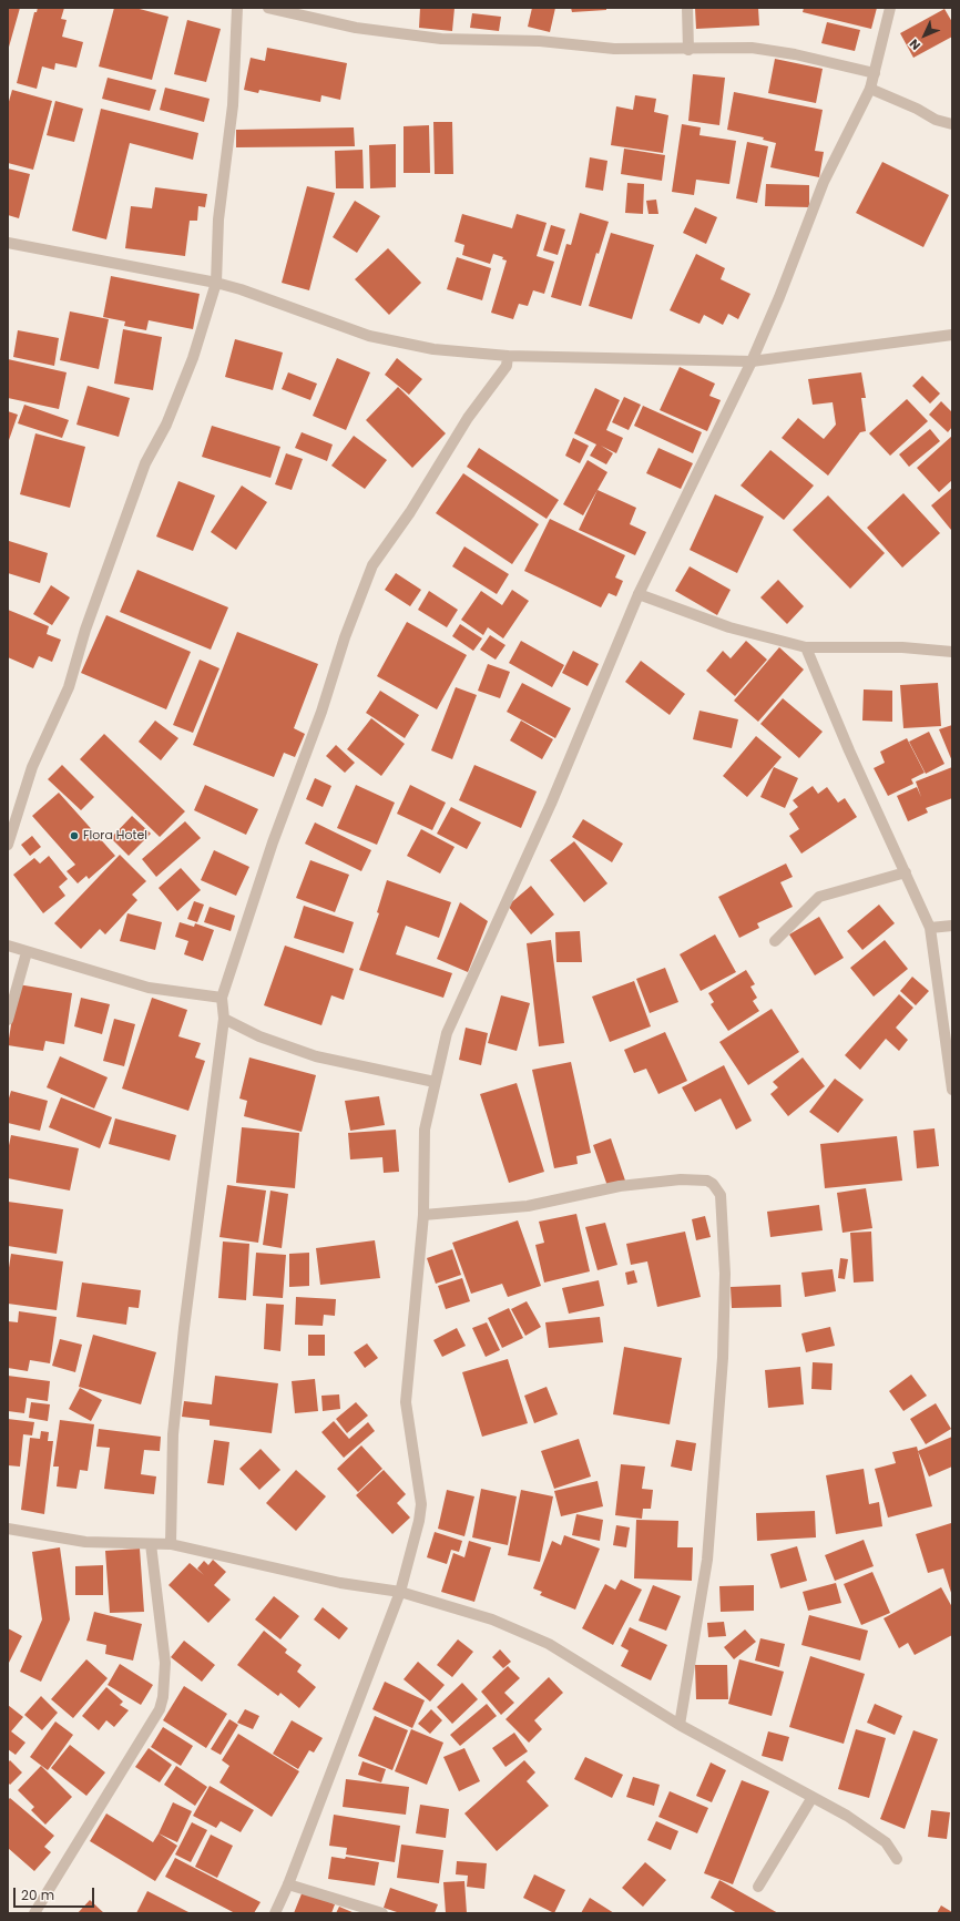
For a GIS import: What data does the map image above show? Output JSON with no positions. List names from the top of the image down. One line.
{"places":["Flora Hotel"],"scale_bar":"20 m","north":"bottom left"}
